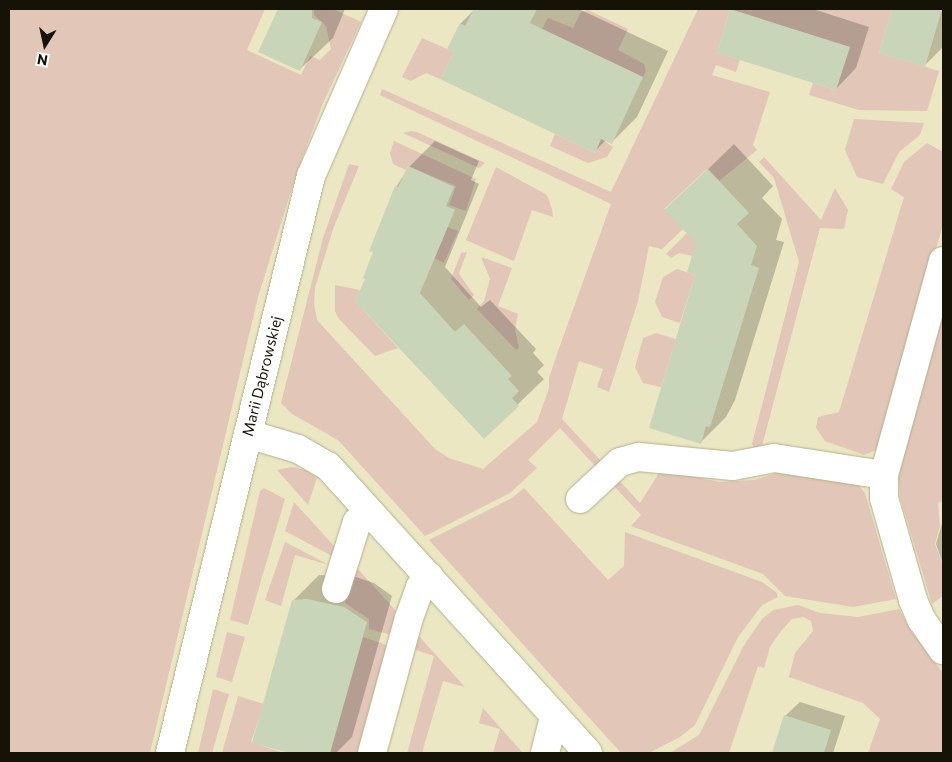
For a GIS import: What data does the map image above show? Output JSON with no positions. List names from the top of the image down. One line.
{"streets":{"street":["Marii Dąbrowskiej"]},"north":"bottom"}
